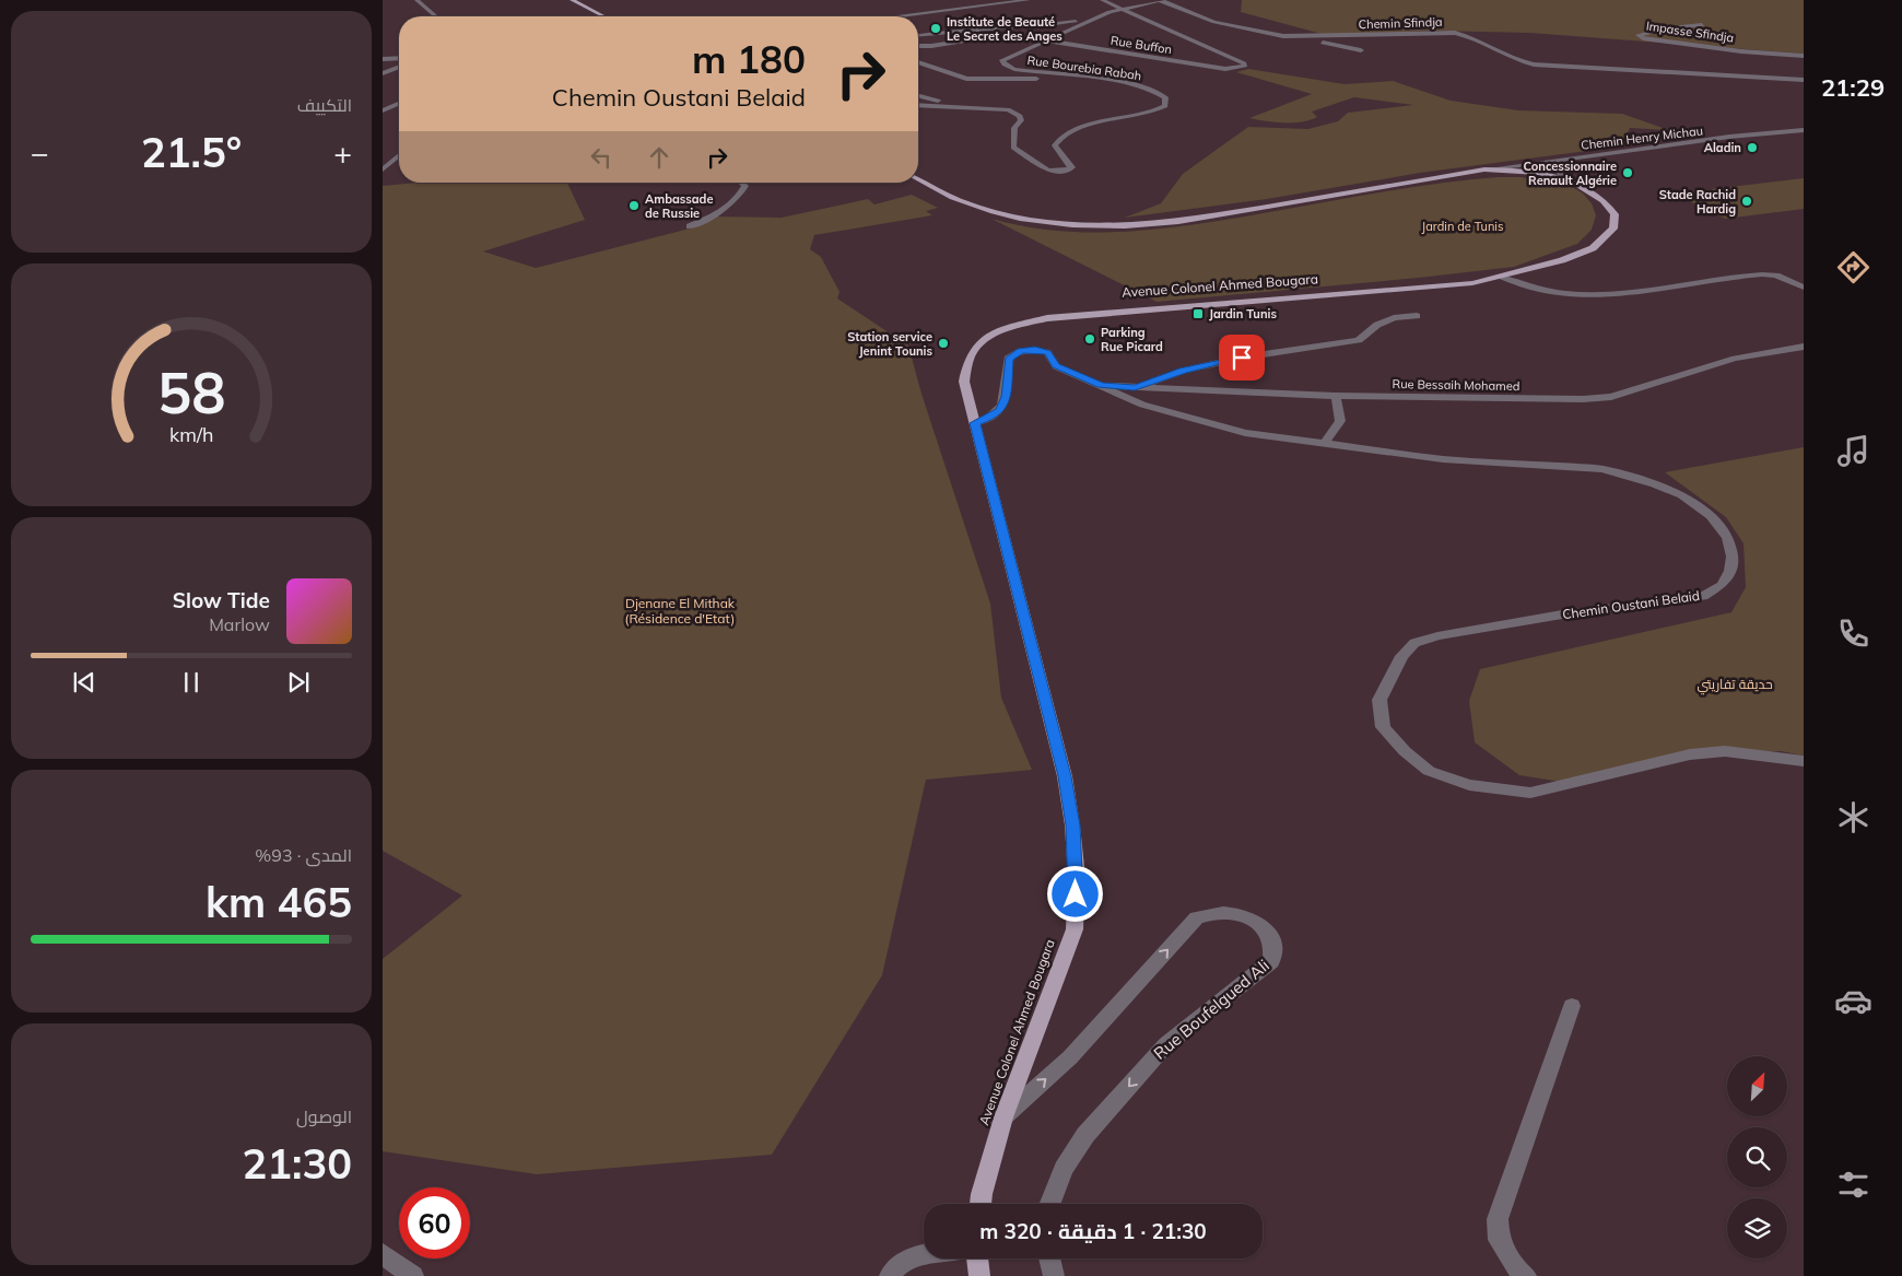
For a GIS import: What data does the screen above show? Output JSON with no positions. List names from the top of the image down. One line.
{"streets":{"main road":["Avenue Colonel Ahmed Bougara"],"street":["Chemin Sfindja","Impasse Sfindja","Rue Buffon","Rue Bourebia Rabah","Chemin Henry Michau","Rue Bessaih Mohamed","Chemin Oustani Belaid","Rue Boufelgued Ali"]},"crossings":[["Chemin Sfindja","Rue Bourebia Rabah"],["Rue Buffon","Rue Bourebia Rabah"],["Chemin Henry Michau","Avenue Colonel Ahmed Bougara"],["Avenue Colonel Ahmed Bougara","Chemin Oustani Belaid"],["Avenue Colonel Ahmed Bougara","Rue Boufelgued Ali"],["Rue Bessaih Mohamed","Chemin Oustani Belaid"]],"parks":["Jardin de Tunis","Djenane El Mithak (Résidence d'Etat)","حديقة تفاريتي"],"places":{"other":["Institute de Beauté Le Secret des Anges","Aladin","Concessionnaire Renault Algérie","Stade Rachid Hardig","Ambassade de Russie","Parking Rue Picard","Station service Jenint Tounis"],"transit":["Jardin Tunis"]},"north":"top right","page":{"tabs":"21:29","tile":["التكييف",["المدى · 93%","465 km"],["الوصول","21:30"]],"turn":["180 m","Chemin Oustani Belaid"],"heat":["−","21.5°","+"],"song":["Slow Tide","Marlow"],"limit":"60","trip":"21:30 · 1 دقيقة · 320 m","gauge":["58","km/h"]}}
